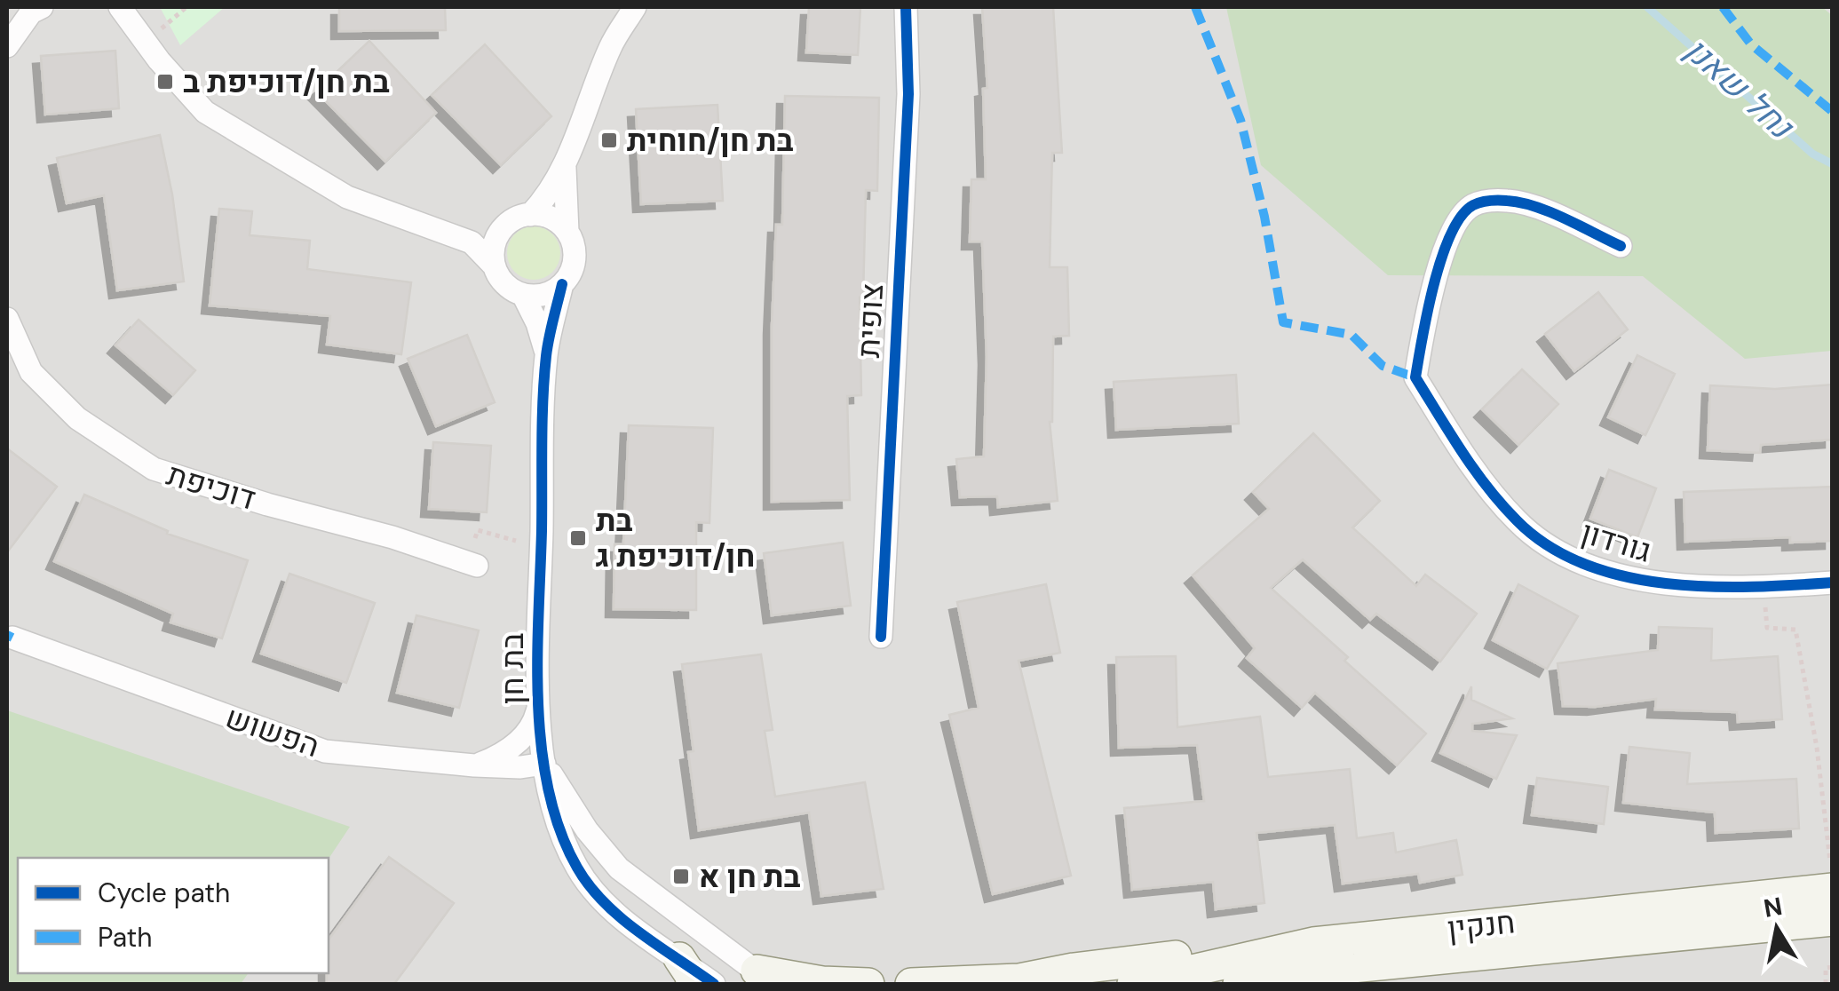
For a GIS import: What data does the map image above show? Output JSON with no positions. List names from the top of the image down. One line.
{"streets":{"main road":["חנקין"],"street":["צופית","דוכיפת","גורדון","בת חן","הפשוש"]},"crossings":[["בת חן","הפשוש"]],"water":["נחל שאנן"],"places":{"transit":["בת חן/דוכיפת ב","בת חן/חוחית","בת חן/דוכיפת ג","בת חן א"]},"legend":["Cycle path","Path"],"north":"top"}
